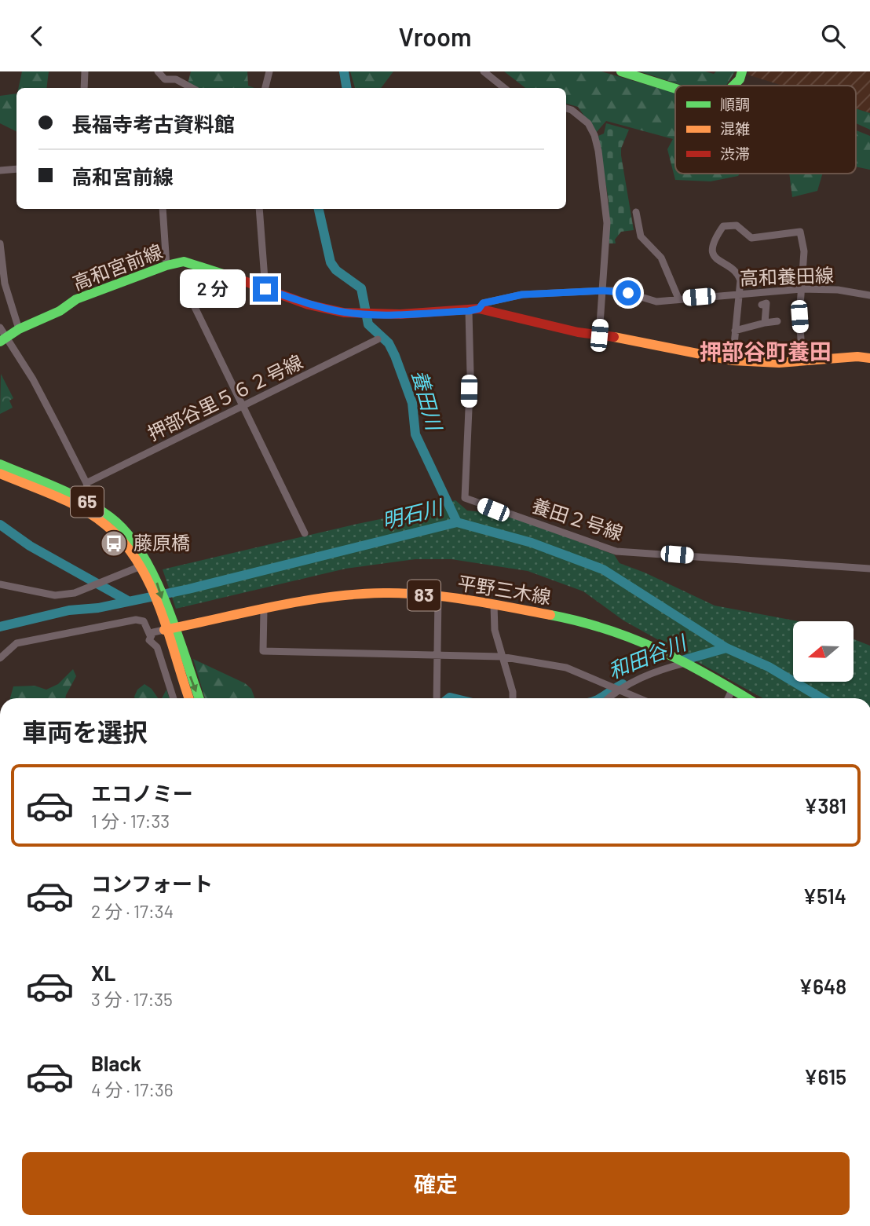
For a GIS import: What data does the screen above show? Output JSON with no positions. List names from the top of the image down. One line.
{"streets":{"main road":["高和宮前線","65","平野三木線","83"],"street":["高和養田線","押部谷里５６２号線","養田２号線"]},"crossings":[["高和宮前線","高和養田線"],["高和宮前線","養田２号線"],["高和養田線","養田２号線"],["65","平野三木線"]],"districts":["押部谷町養田"],"water":["養田川","明石川","和田谷川"],"places":{"bus stop":["藤原橋"]},"legend":["順調","混雑","渋滞"],"north":"left","page":{"header":"Vroom","banner":["長福寺考古資料館","高和宮前線"],"bubble":"2 分","heading":"車両を選択","list":[{"name":"エコノミー","note":"1 分 · 17:33","value":"¥381"},{"name":"コンフォート","note":"2 分 · 17:34","value":"¥514"},{"name":"XL","note":"3 分 · 17:35","value":"¥648"},{"name":"Black","note":"4 分 · 17:36","value":"¥615"}],"buttons":"確定"}}
